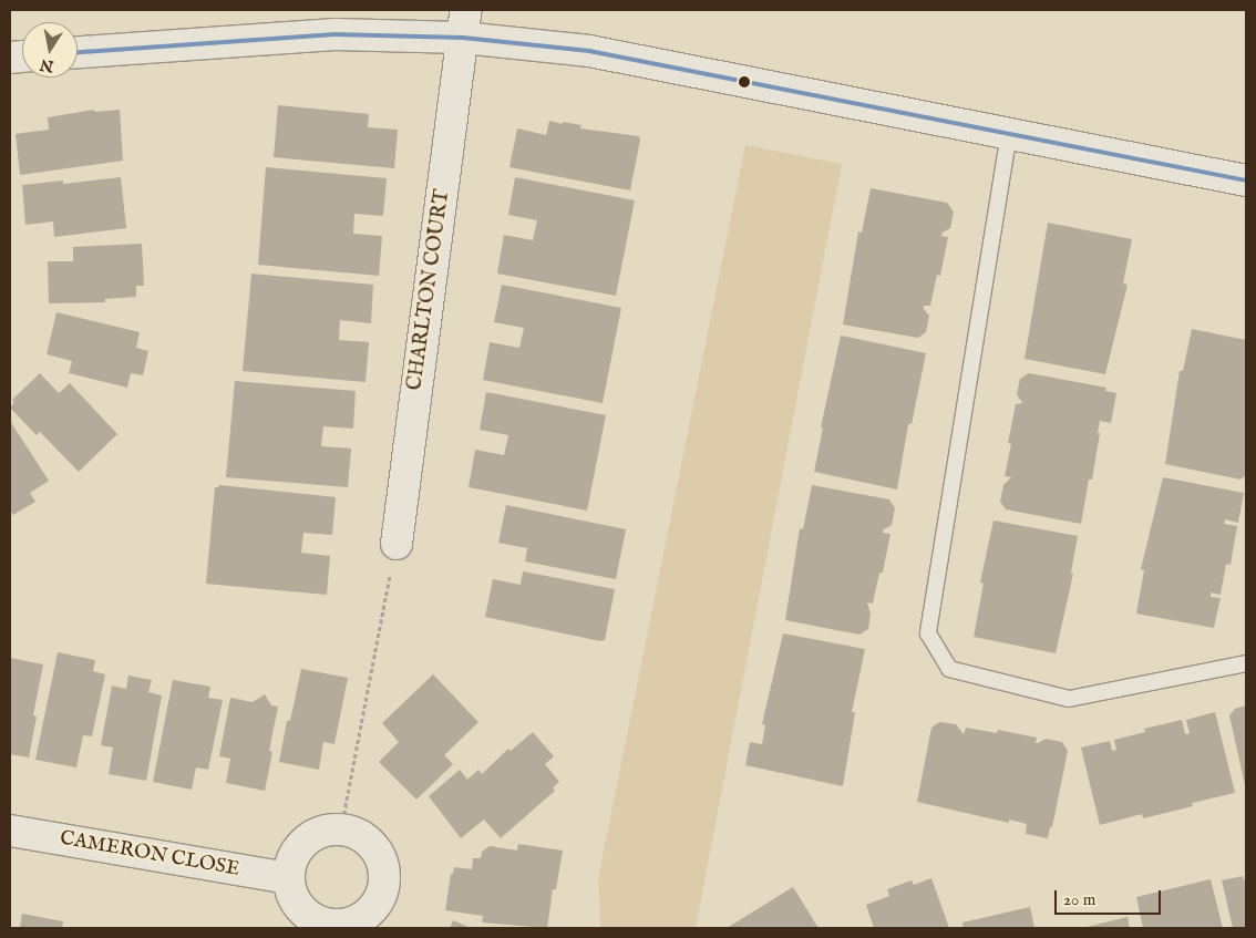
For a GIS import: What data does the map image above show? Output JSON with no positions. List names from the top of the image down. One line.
{"streets":{"street":["CHARLTON COURT","CAMERON CLOSE"]},"scale_bar":"20 m","north":"bottom"}
